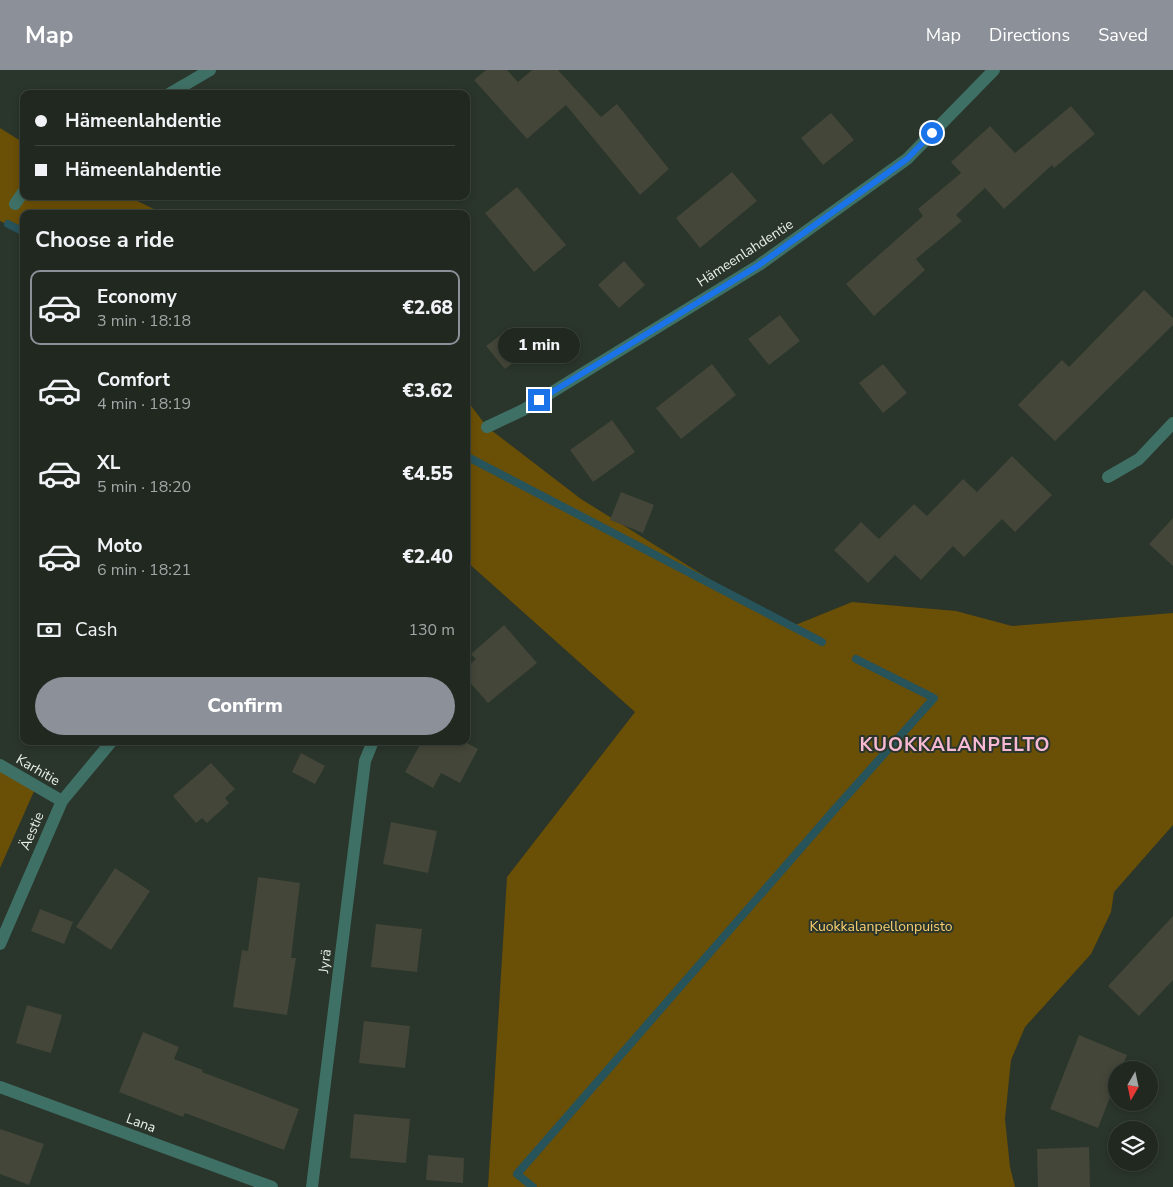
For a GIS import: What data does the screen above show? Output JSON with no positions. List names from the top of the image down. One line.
{"streets":{"street":["Hämeenlahdentie","Karhitie","Äestie","Jyrä","Lana"]},"crossings":[["Karhitie","Äestie"]],"districts":["KUOKKALANPELTO"],"parks":["Kuokkalanpellonpuisto"],"north":"bottom","page":{"header":"Map","nav":["Map","Directions","Saved"],"banner":["Hämeenlahdentie","Hämeenlahdentie"],"heading":"Choose a ride","list":[{"name":"Economy","note":"3 min · 18:18","value":"€2.68"},{"name":"Comfort","note":"4 min · 18:19","value":"€3.62"},{"name":"XL","note":"5 min · 18:20","value":"€4.55"},{"name":"Moto","note":"6 min · 18:21","value":"€2.40"}],"bubble":"1 min","pay":["Cash","130 m"],"buttons":"Confirm"}}
